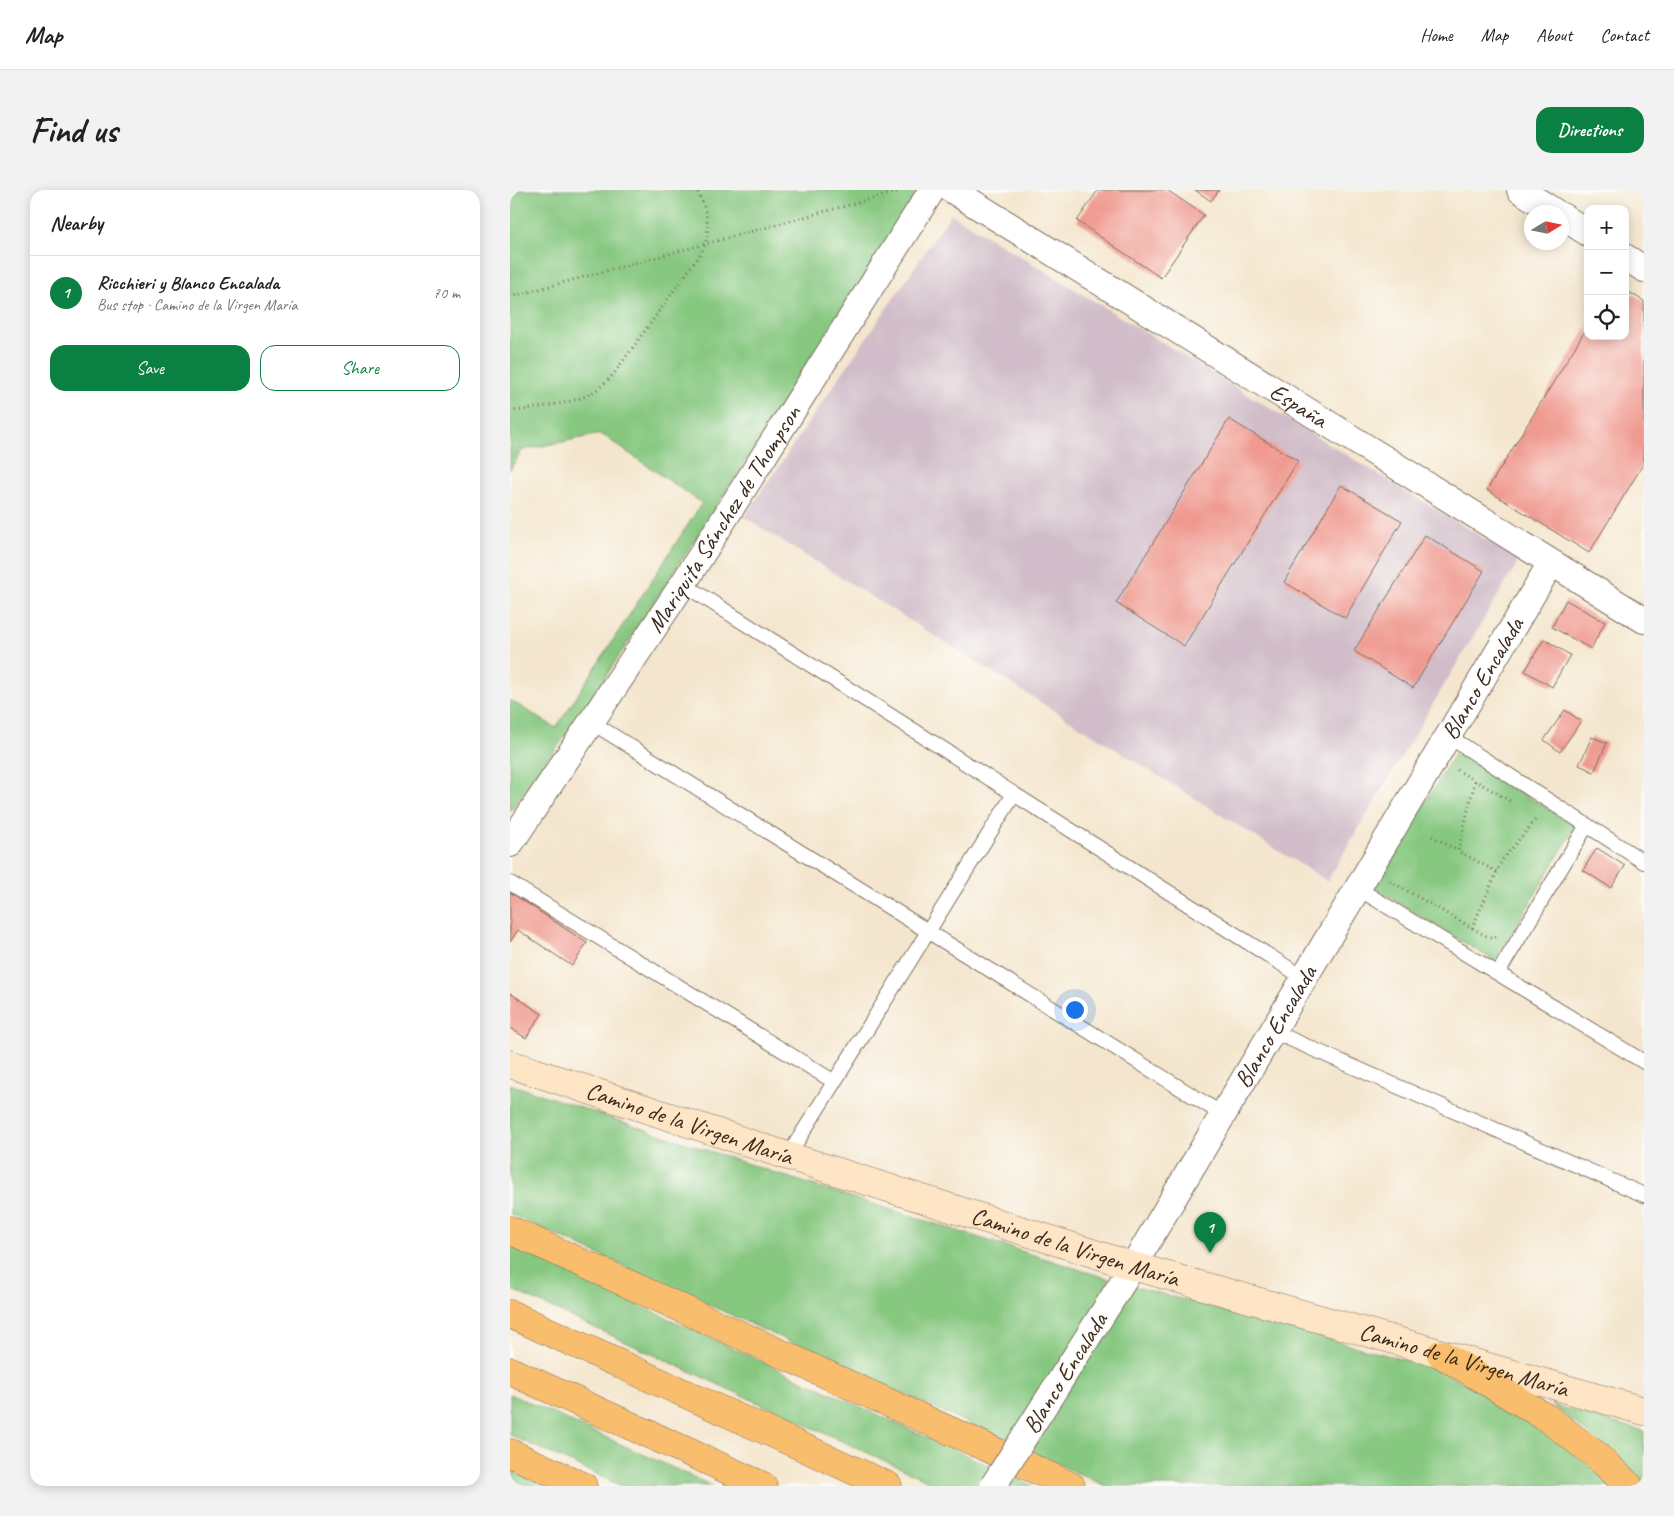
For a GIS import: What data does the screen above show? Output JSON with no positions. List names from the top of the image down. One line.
{"streets":{"street":["España","Mariquita Sánchez de Thompson","Blanco Encalada","Camino de la Virgen María"]},"crossings":[["España","Blanco Encalada"],["Blanco Encalada","Camino de la Virgen María"]],"north":"right","page":{"header":"Map","nav":["Home","Map","About","Contact"],"buttons":["Directions",["Save","Share"]],"title":"Find us","heading":"Nearby","map_buttons":["+","−"],"list":[{"mark":"1","name":"Ricchieri y Blanco Encalada","note":"Bus stop · Camino de la Virgen María","value":"70 m"}],"pins":"1"}}
